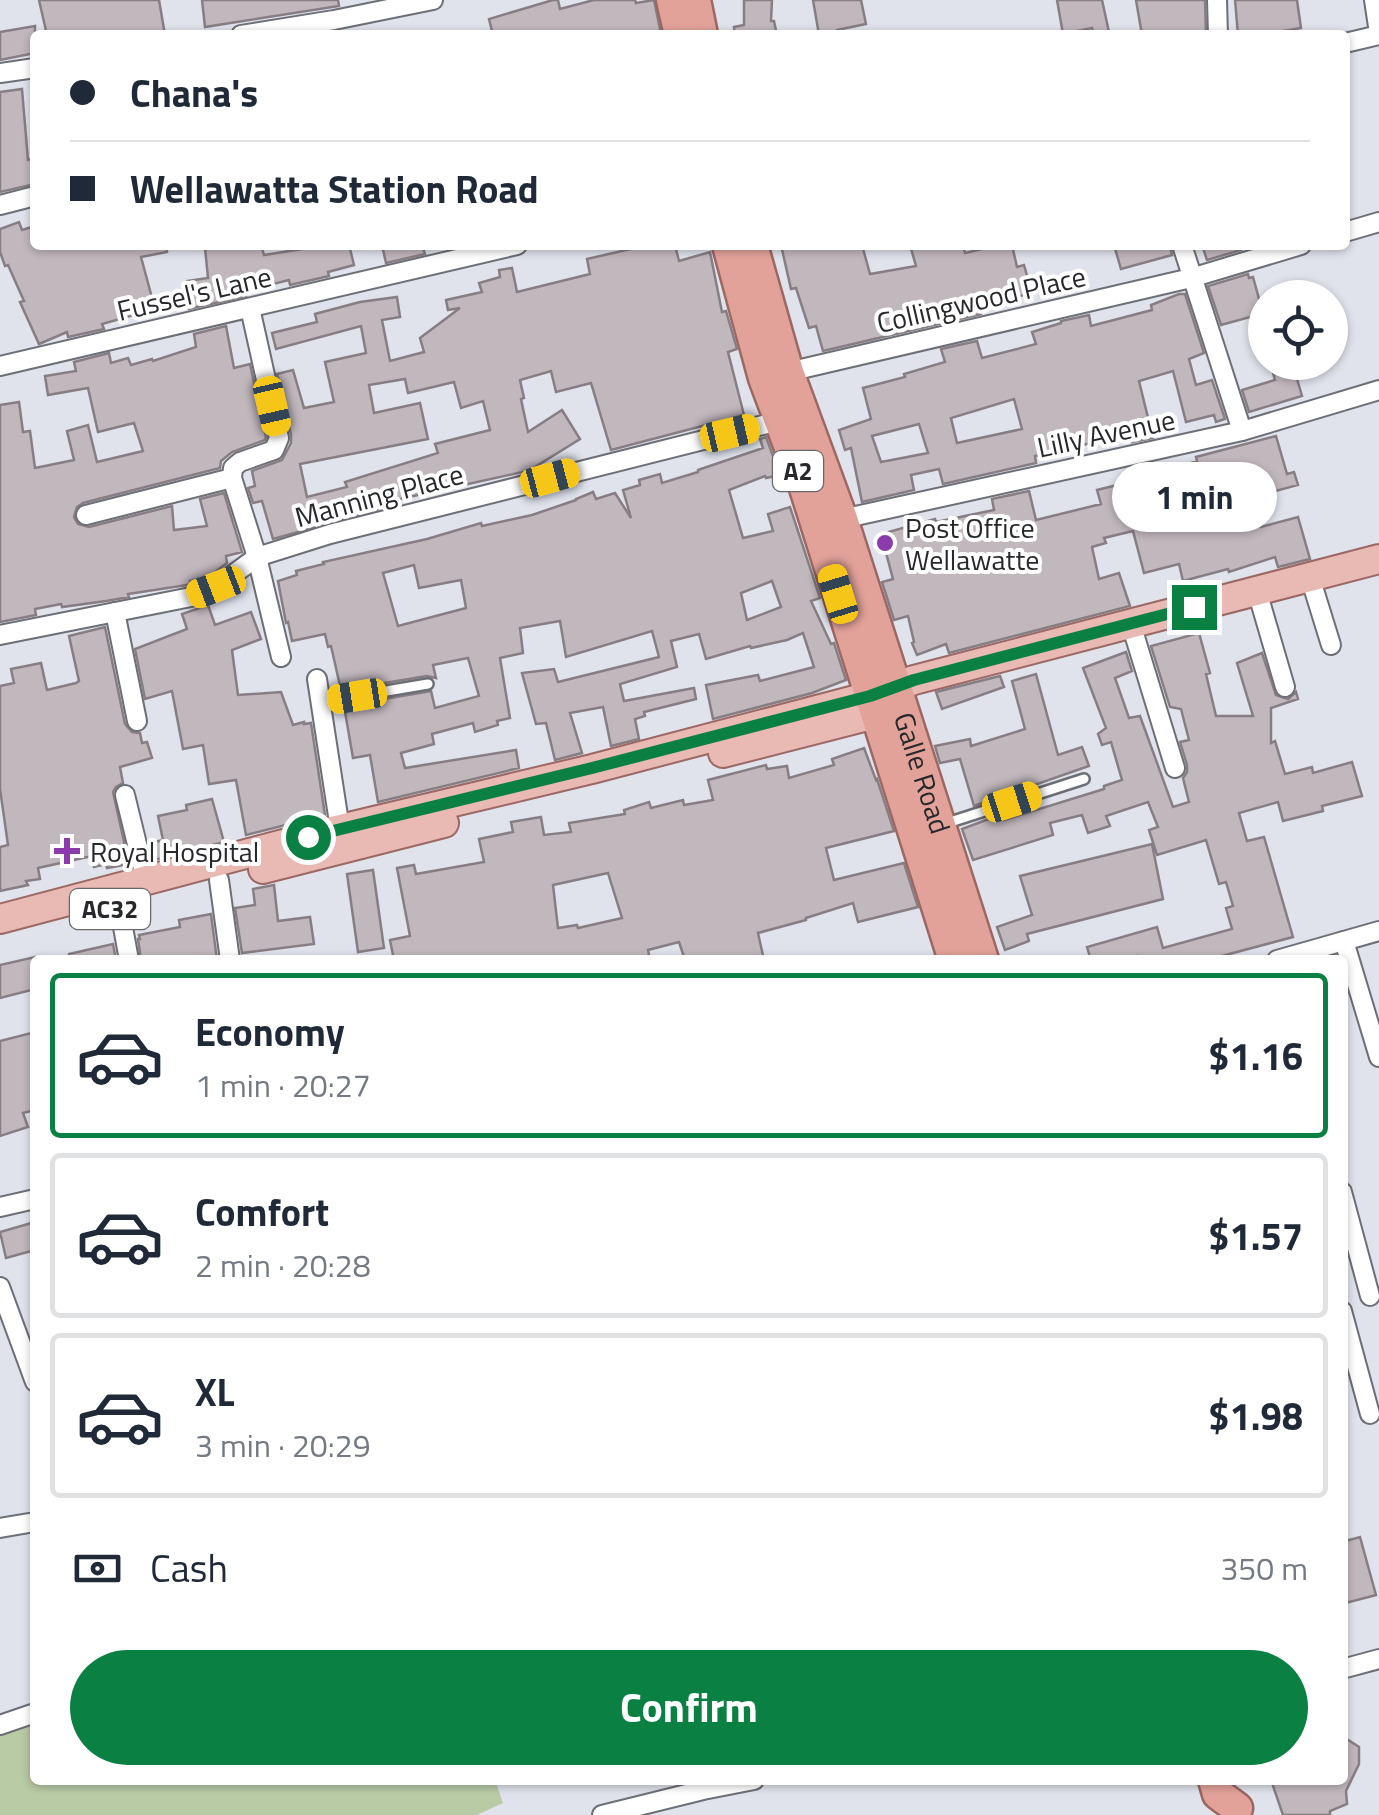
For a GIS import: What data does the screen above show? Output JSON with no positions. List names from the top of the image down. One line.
{"streets":{"highway":["A2","Galle Road"],"main road":["AC32"],"street":["Fussel's Lane","Collingwood Place","Lilly Avenue","Manning Place"]},"crossings":[["Collingwood Place","Galle Road"],["Lilly Avenue","Galle Road"],["Manning Place","Galle Road"],["Galle Road","AC32"]],"places":{"other":["Post Office Wellawatte"],"health":["Royal Hospital"]},"page":{"banner":["Chana's","Wellawatta Station Road"],"bubble":"1 min","list":[{"name":"Economy","note":"1 min · 20:27","value":"$1.16"},{"name":"Comfort","note":"2 min · 20:28","value":"$1.57"},{"name":"XL","note":"3 min · 20:29","value":"$1.98"}],"pay":["Cash","350 m"],"buttons":"Confirm"}}
